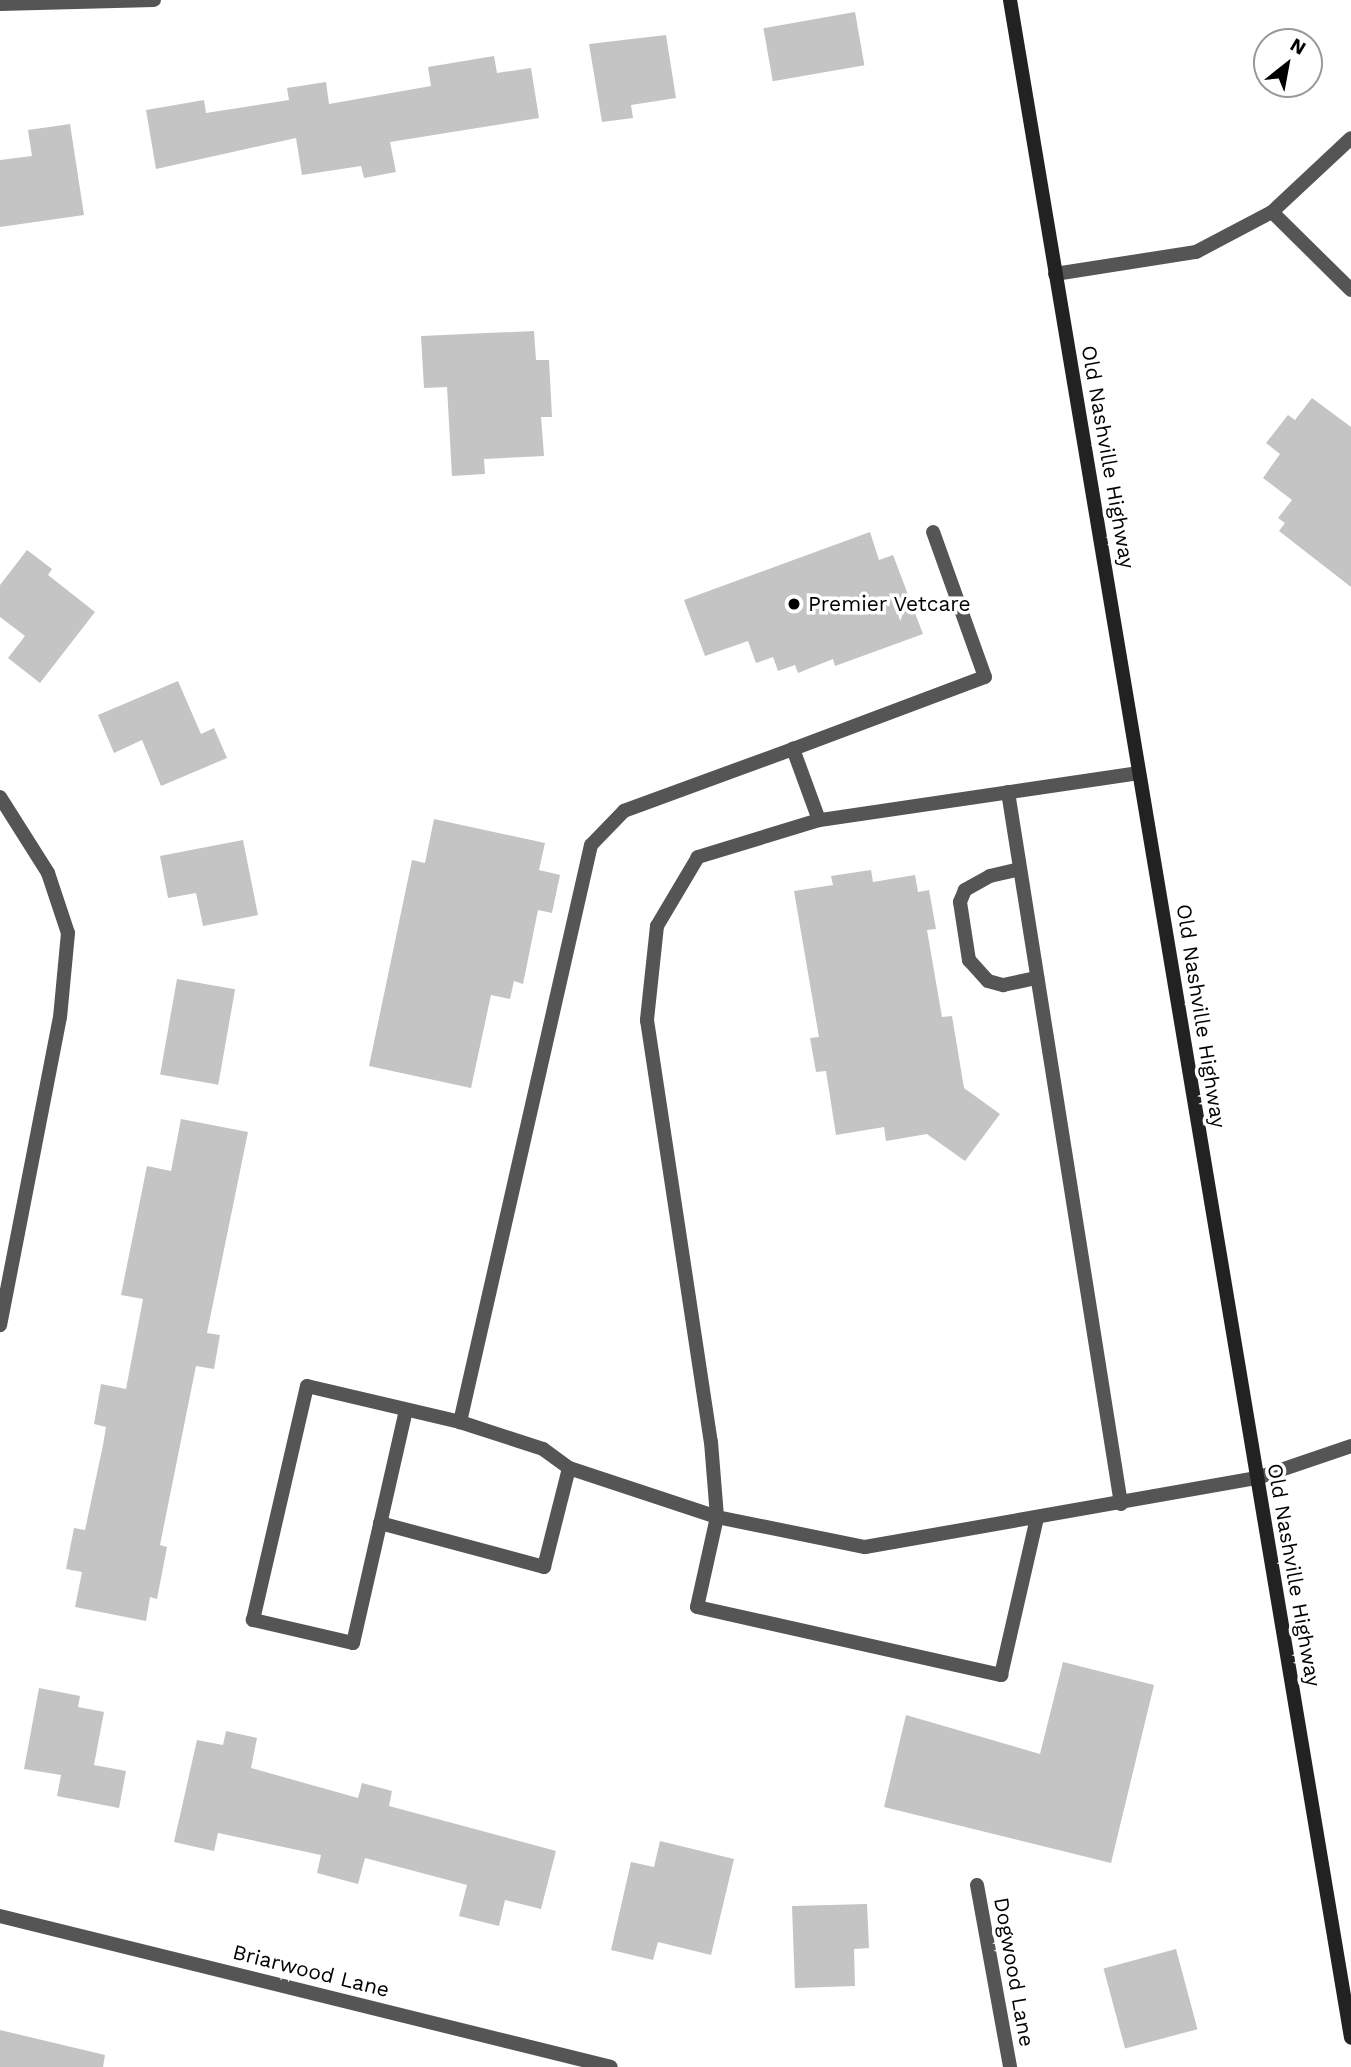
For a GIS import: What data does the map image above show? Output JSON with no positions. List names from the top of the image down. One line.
{"streets":{"main road":["Old Nashville Highway"],"street":["Briarwood Lane","Dogwood Lane"]},"places":["Premier Vetcare"],"north":"top right"}
